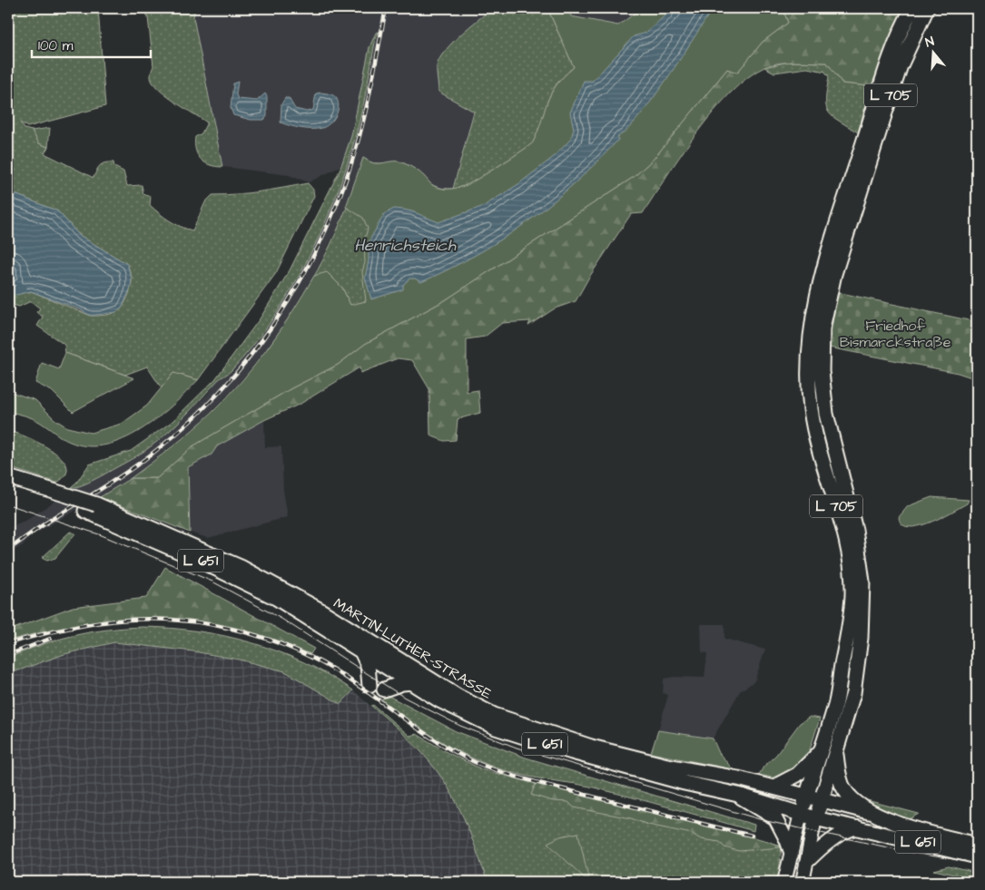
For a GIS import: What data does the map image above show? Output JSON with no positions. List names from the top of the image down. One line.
{"streets":{"main road":["L 705","L 651","MARTIN-LUTHER-STRASSE"]},"crossings":[["L 705","MARTIN-LUTHER-STRASSE"],["L 651","MARTIN-LUTHER-STRASSE"]],"water":["Henrichsteich"],"parks":["Friedhof Bismarckstraße"],"scale_bar":"100 m","north":"top"}
